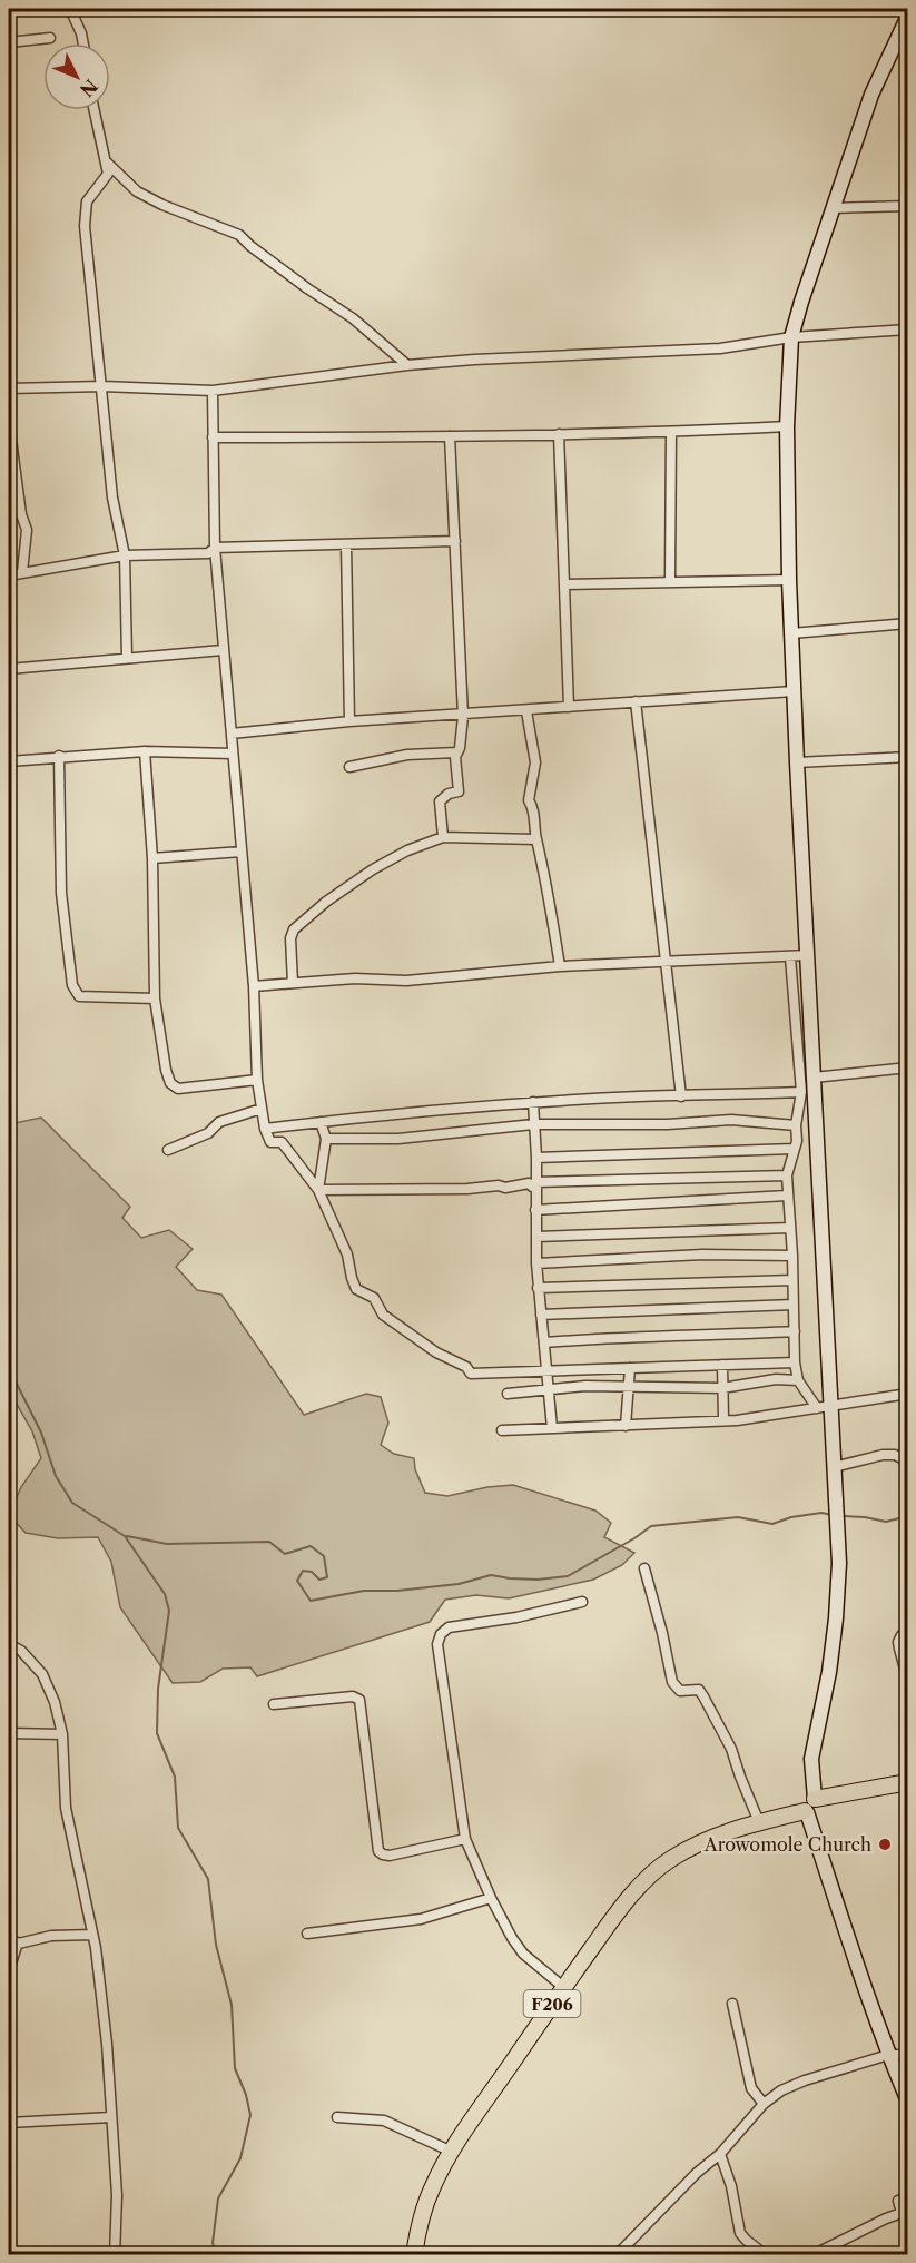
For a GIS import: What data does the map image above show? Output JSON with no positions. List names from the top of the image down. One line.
{"streets":{"main road":["F206"]},"places":["Arowomole Church"],"north":"bottom right"}
